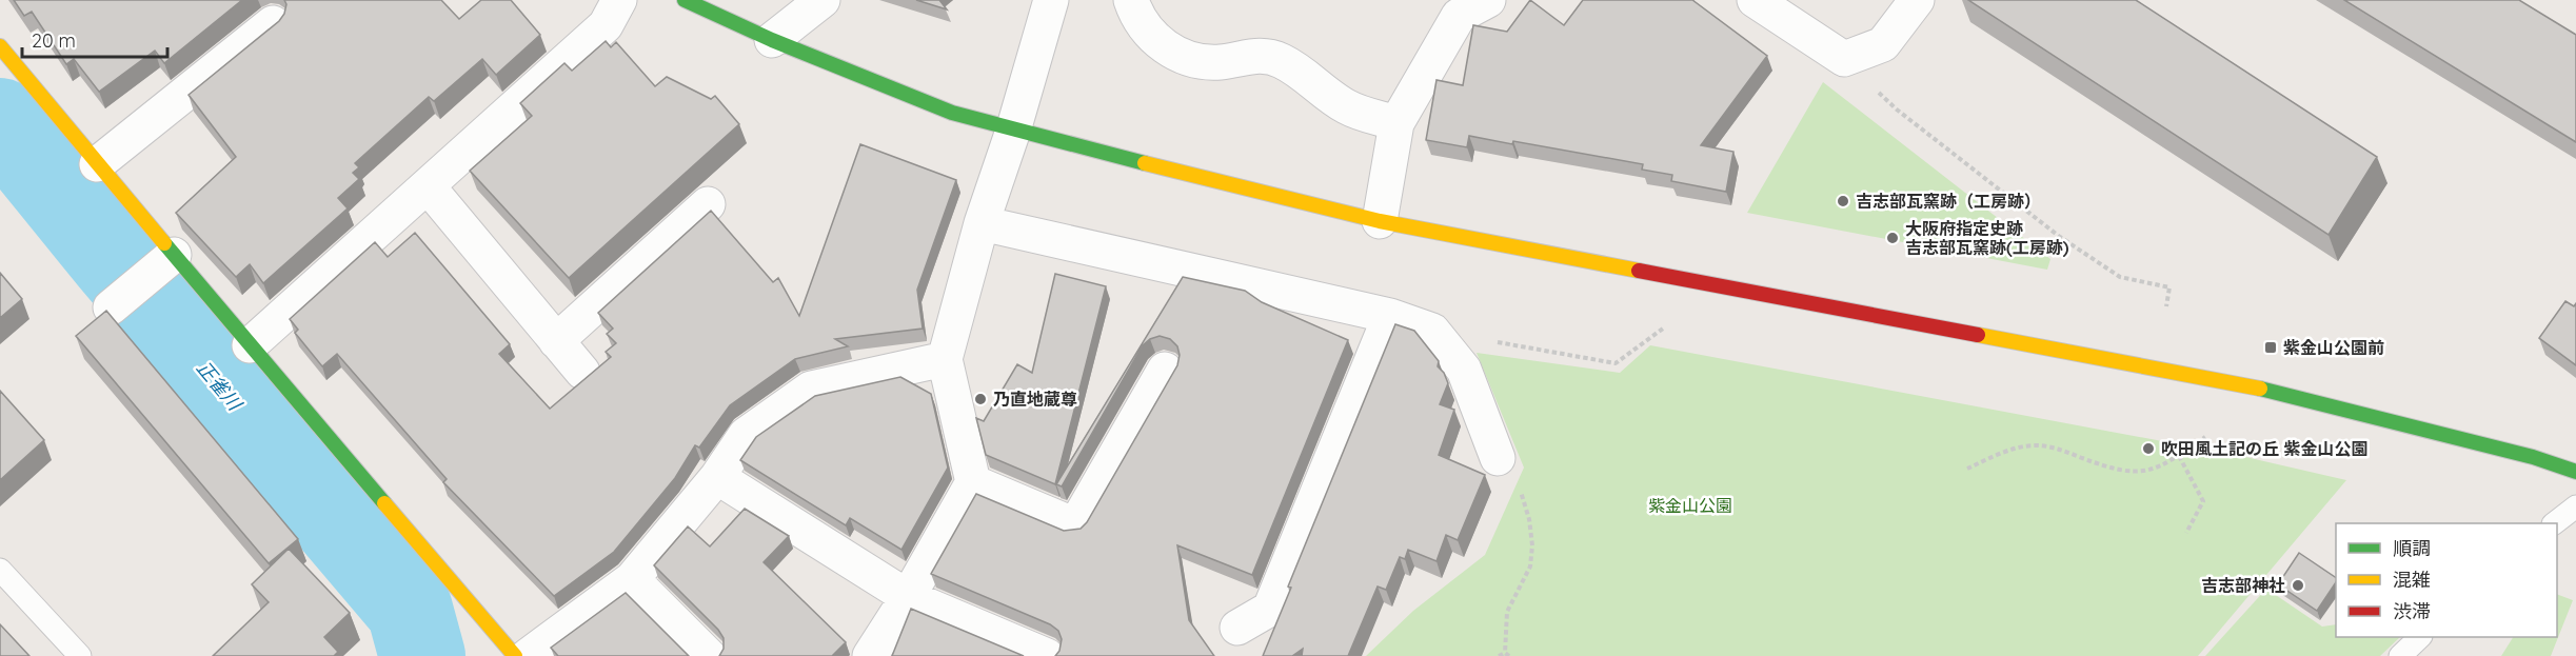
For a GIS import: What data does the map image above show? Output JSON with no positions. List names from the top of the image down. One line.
{"water":["正雀川"],"parks":["紫金山公園"],"places":{"other":["吉志部瓦窯跡（工房跡）","大阪府指定史跡 吉志部瓦窯跡(工房跡)","乃直地蔵尊","吹田風土記の丘 紫金山公園","吉志部神社"],"transit":["紫金山公園前"]},"legend":["順調","混雑","渋滞"],"scale_bar":"20 m"}
